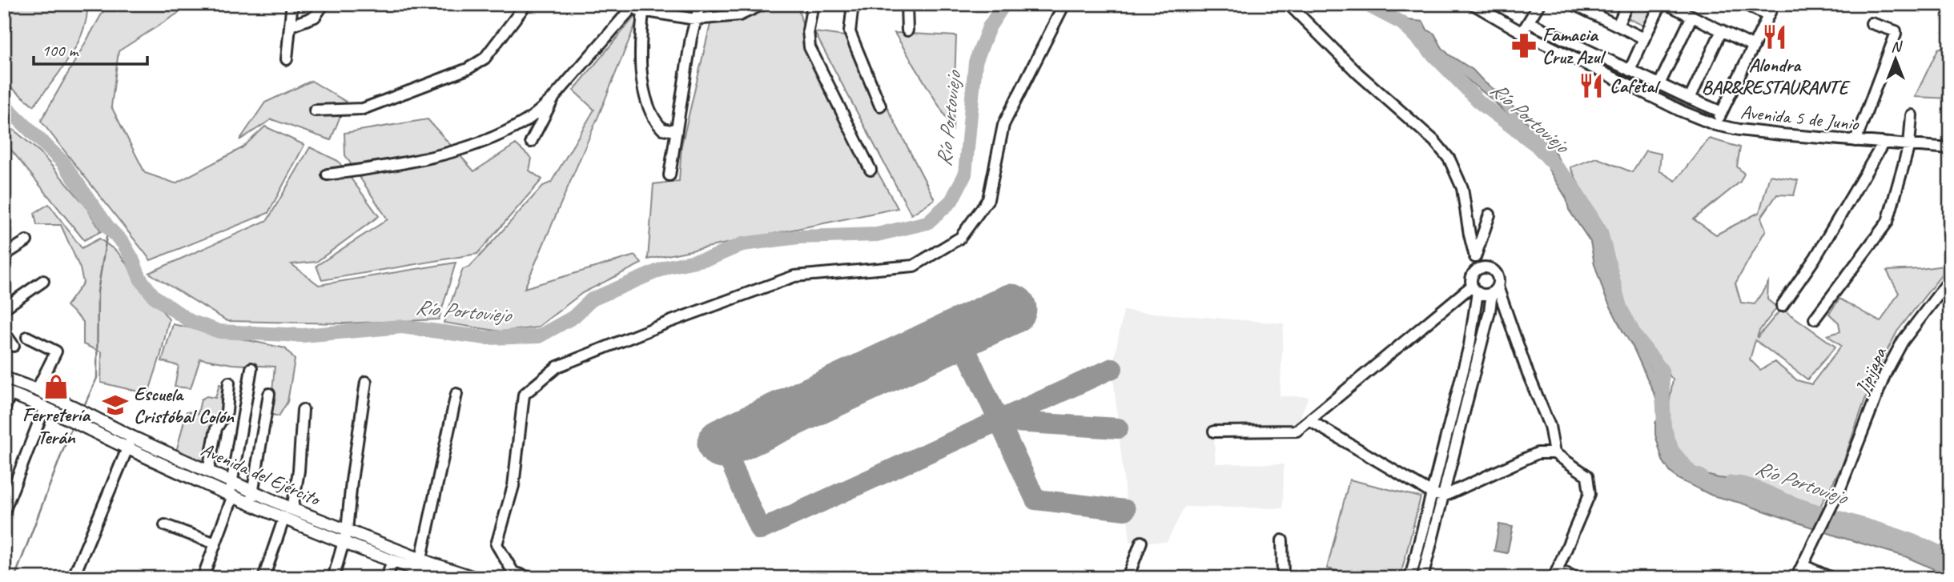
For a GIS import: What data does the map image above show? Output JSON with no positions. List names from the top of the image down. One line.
{"streets":{"main road":["Avenida del Ejército"],"street":["Avenida 5 de Junio","Jipijapa"]},"water":["Río Portoviejo"],"places":{"restaurant":["Alondra BAR&RESTAURANTE","Cafetal"],"pharmacy":["Famacia Cruz Azul"],"shop":["Ferretería Terán"],"school or university":["Escuela Cristóbal Colón"]},"scale_bar":"100 m","north":"top"}
